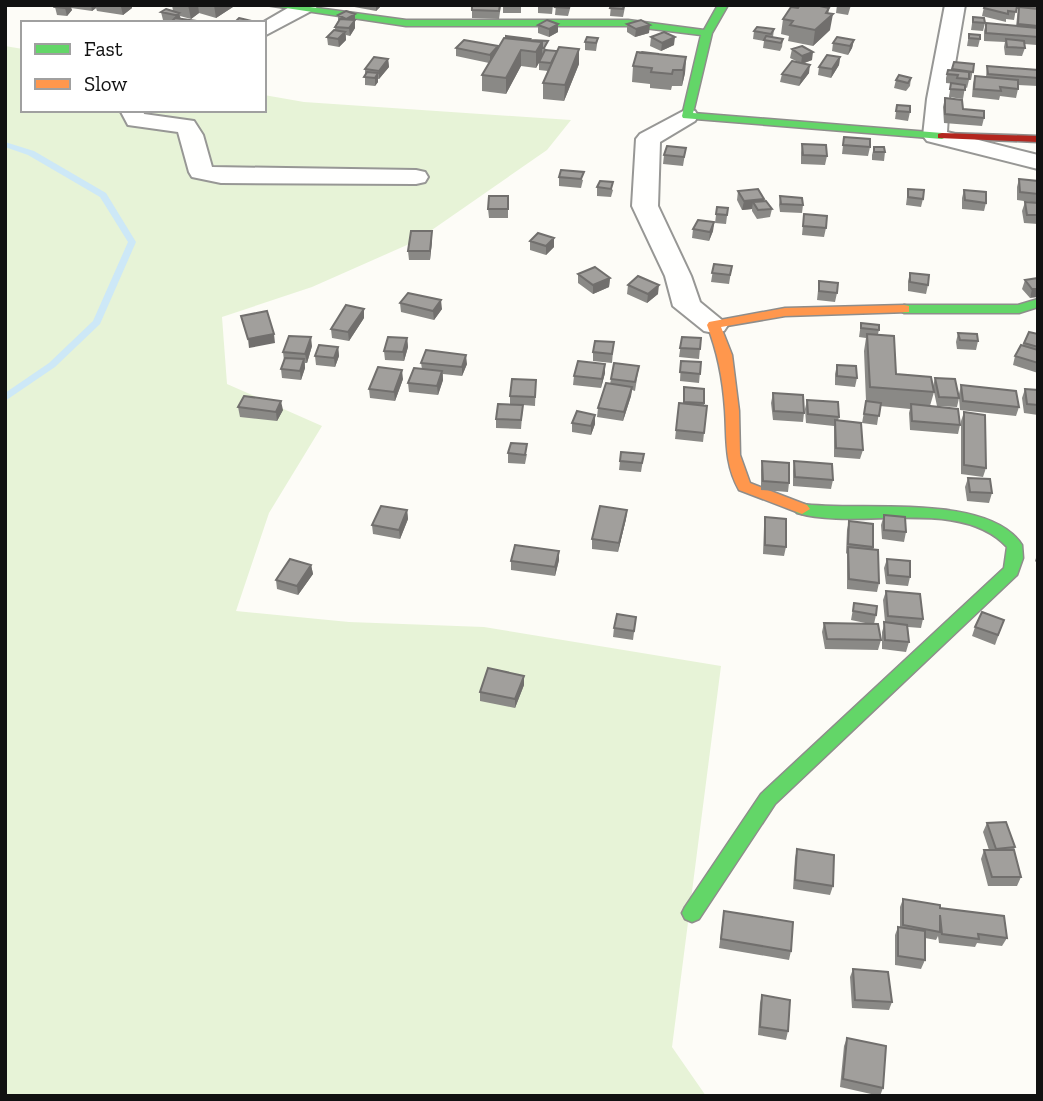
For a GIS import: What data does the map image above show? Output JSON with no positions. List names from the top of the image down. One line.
{"legend":["Fast","Slow"]}
